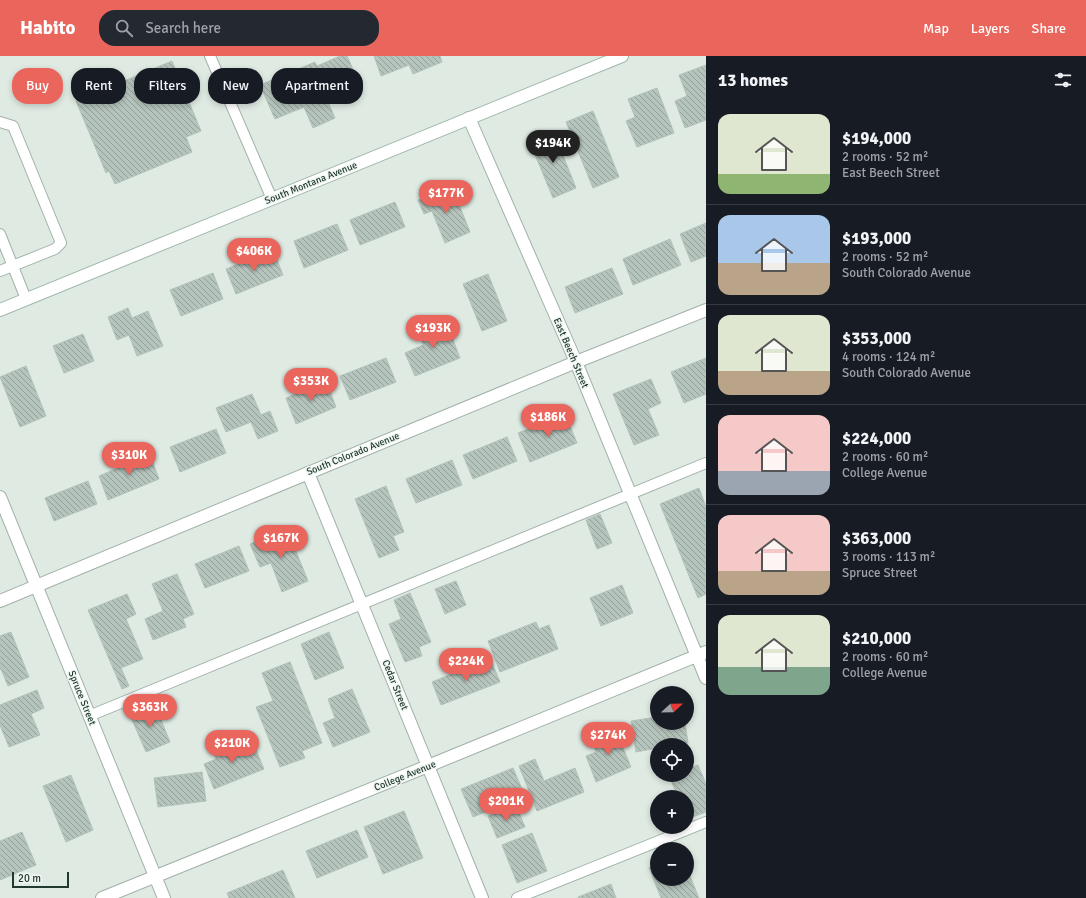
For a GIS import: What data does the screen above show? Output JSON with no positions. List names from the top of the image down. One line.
{"streets":{"street":["South Montana Avenue","East Beech Street","South Colorado Avenue","Cedar Street","Spruce Street","College Avenue"]},"crossings":[["South Montana Avenue","East Beech Street"],["East Beech Street","South Colorado Avenue"],["East Beech Street","College Avenue"],["South Colorado Avenue","Cedar Street"],["South Colorado Avenue","Spruce Street"],["Cedar Street","College Avenue"],["Spruce Street","College Avenue"]],"scale_bar":"20 m","north":"right","page":{"header":"Habito","search":"Search here","nav":["Map","Layers","Share"],"heading":"13 homes","chip":["Buy","Rent","Filters","New","Apartment"],"list":[{"name":"$194,000","note":"2 rooms · 52 m² · East Beech Street"},{"name":"$193,000","note":"2 rooms · 52 m² · South Colorado Avenue"},{"name":"$353,000","note":"4 rooms · 124 m² · South Colorado Avenue"},{"name":"$224,000","note":"2 rooms · 60 m² · College Avenue"},{"name":"$363,000","note":"3 rooms · 113 m² · Spruce Street"},{"name":"$210,000","note":"2 rooms · 60 m² · College Avenue"}],"price":["$194K","$177K","$406K","$193K","$353K","$186K","$310K","$167K","$224K","$363K","$274K","$210K","$201K"],"map_buttons":["+","−"],"scale":"20 m"}}
